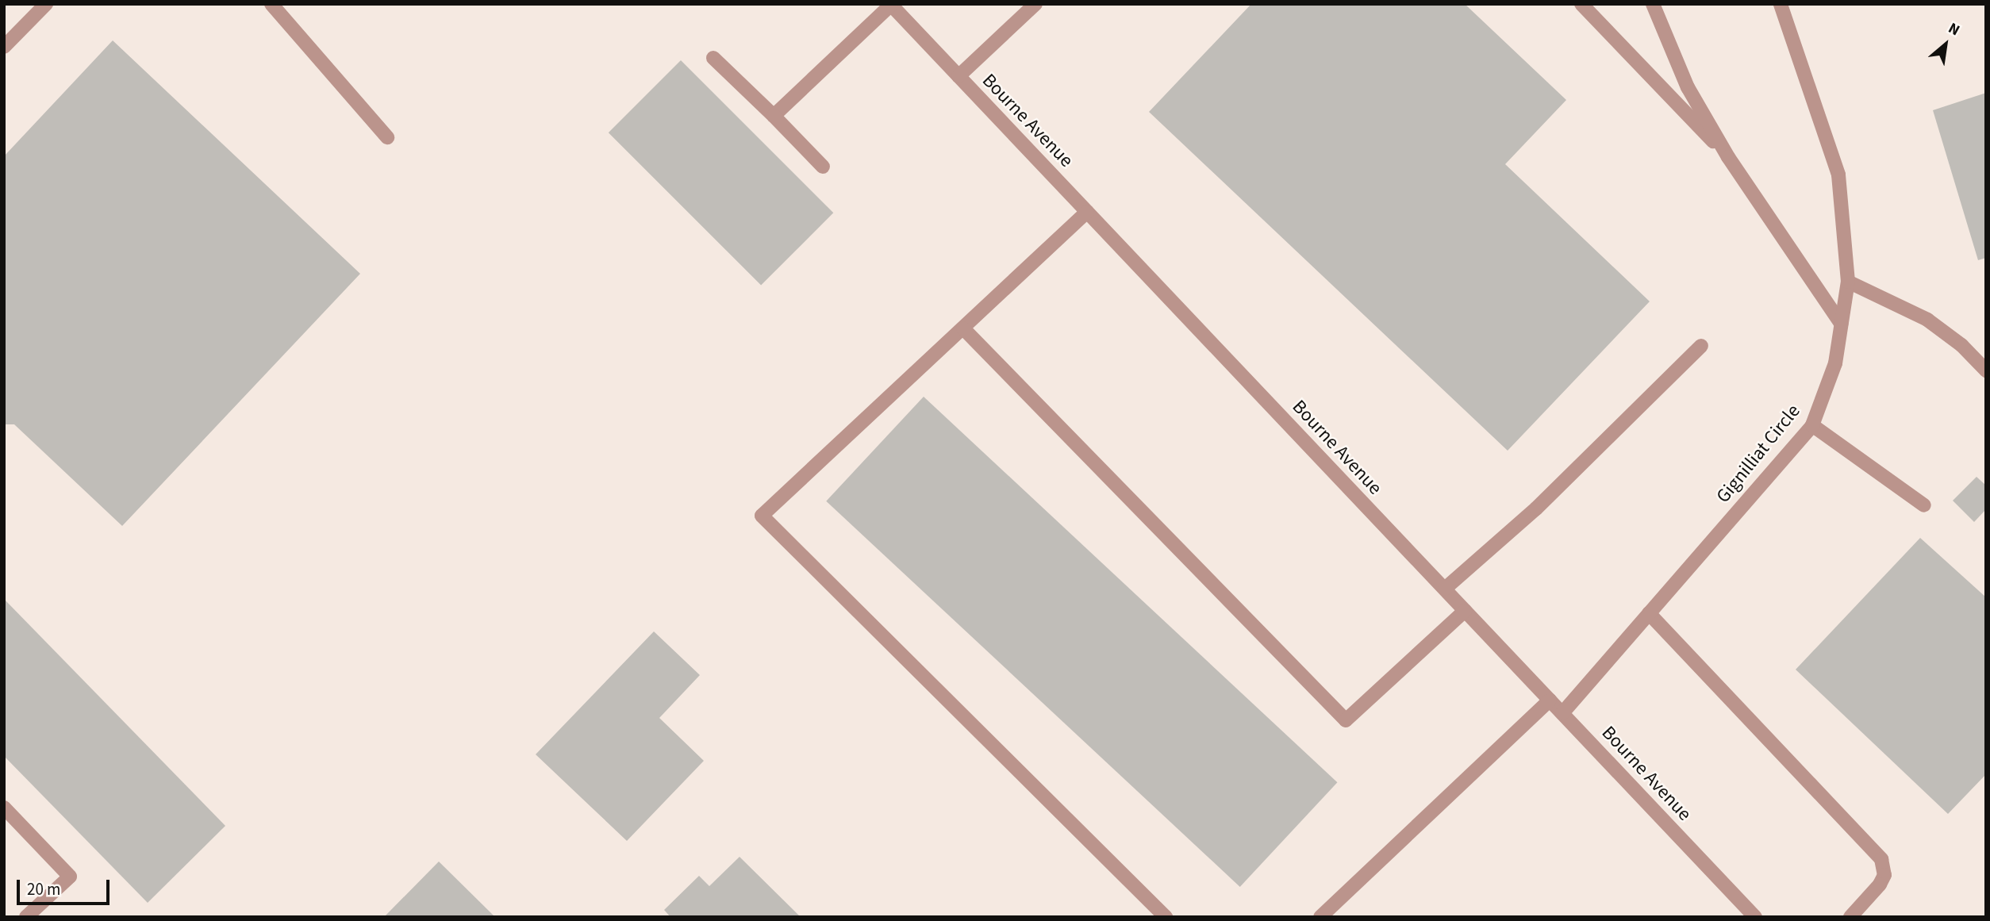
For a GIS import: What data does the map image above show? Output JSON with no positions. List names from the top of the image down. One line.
{"streets":{"street":["Bourne Avenue","Gignilliat Circle"]},"crossings":[["Bourne Avenue","Gignilliat Circle"]],"scale_bar":"20 m","north":"top right"}
